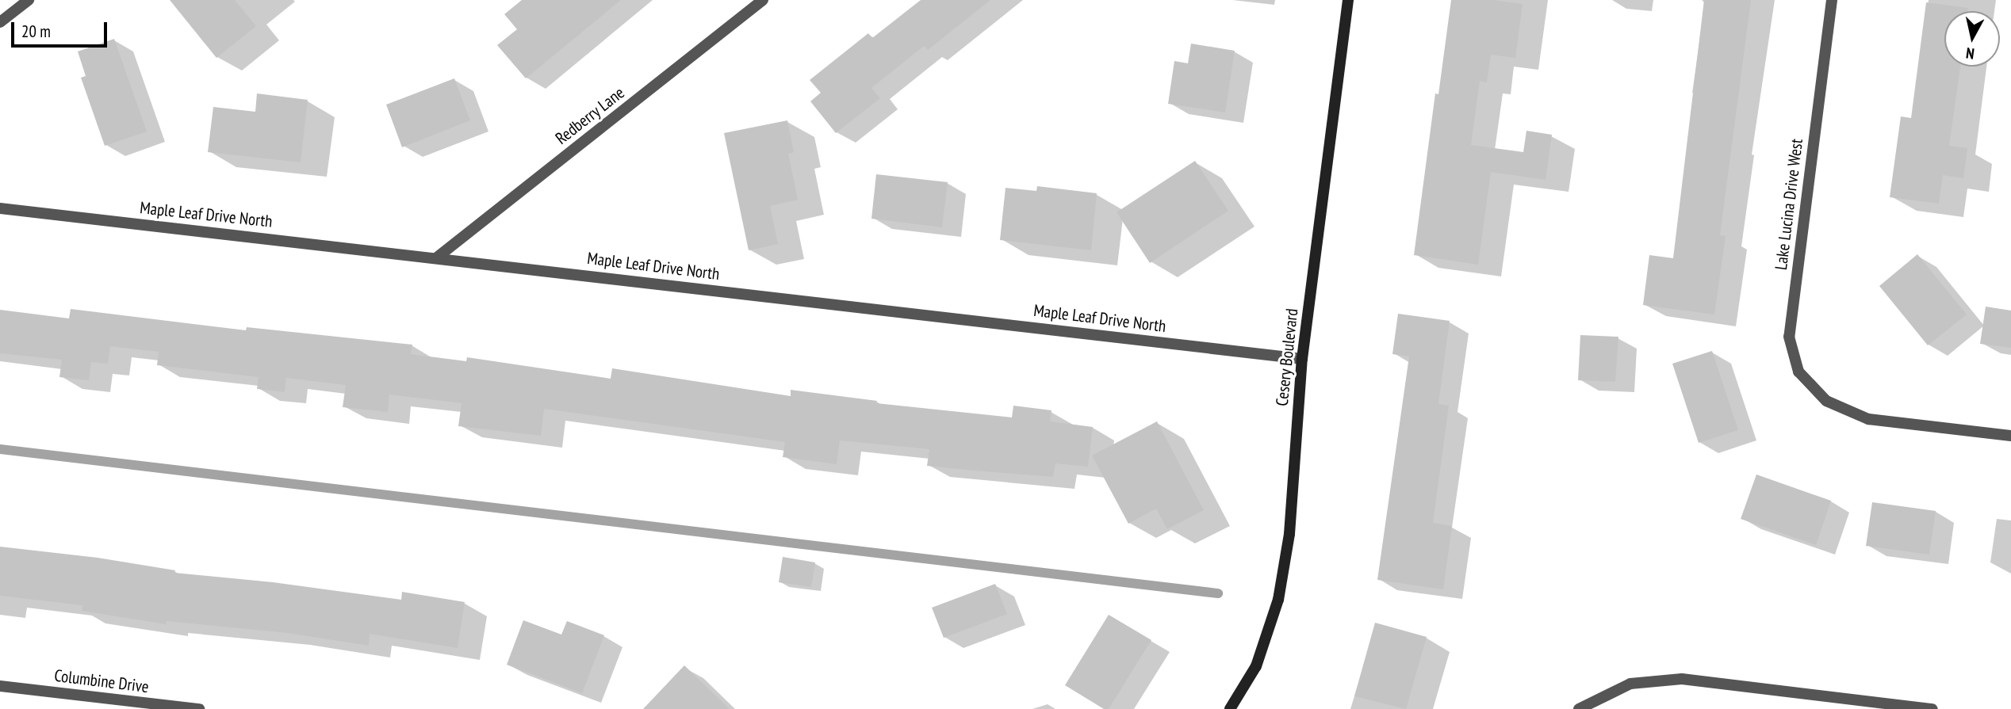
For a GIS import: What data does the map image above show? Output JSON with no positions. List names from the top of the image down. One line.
{"streets":{"main road":["Cesery Boulevard"],"street":["Redberry Lane","Lake Lucina Drive West","Maple Leaf Drive North","Columbine Drive"]},"crossings":[["Redberry Lane","Maple Leaf Drive North"],["Maple Leaf Drive North","Cesery Boulevard"]],"scale_bar":"20 m","north":"bottom"}
